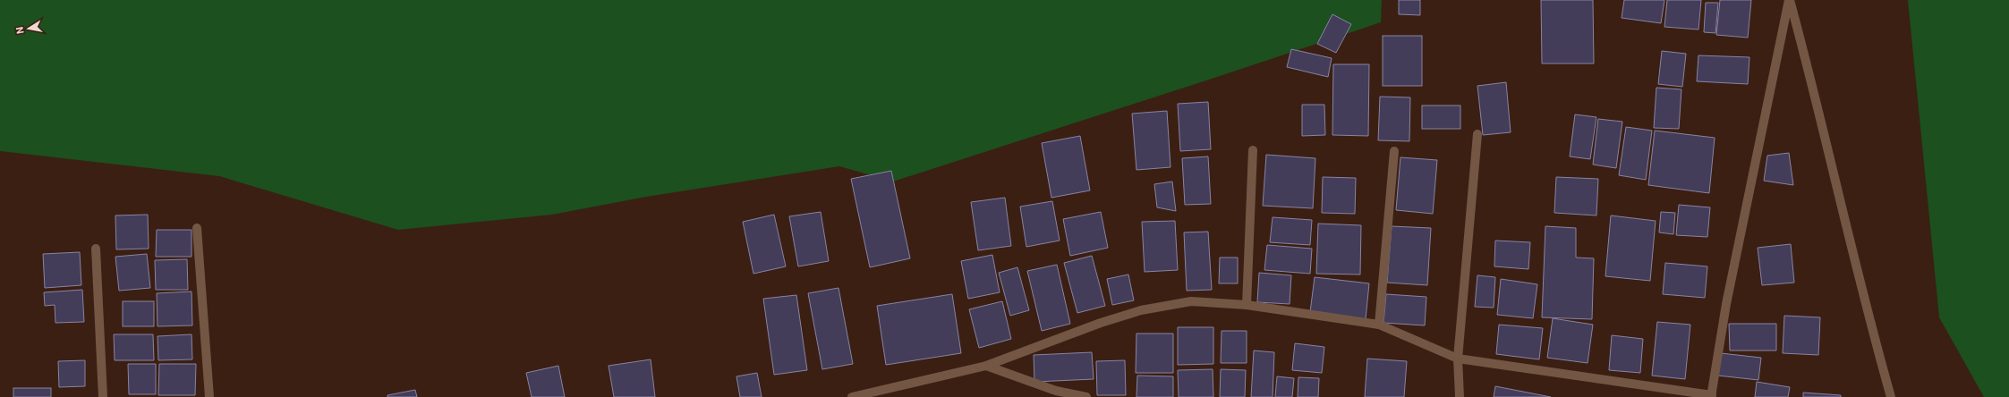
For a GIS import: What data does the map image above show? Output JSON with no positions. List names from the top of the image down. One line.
{"north":"left"}
